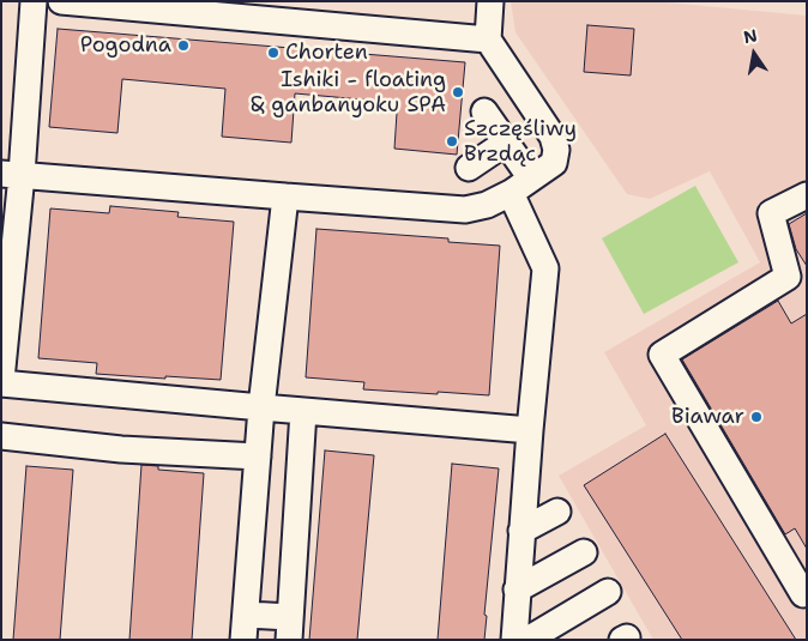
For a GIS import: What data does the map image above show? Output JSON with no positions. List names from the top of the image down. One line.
{"places":["Pogodna","Chorten","Ishiki - floating & ganbanyoku SPA","Szczęśliwy Brzdąc","Biawar"],"north":"top"}
